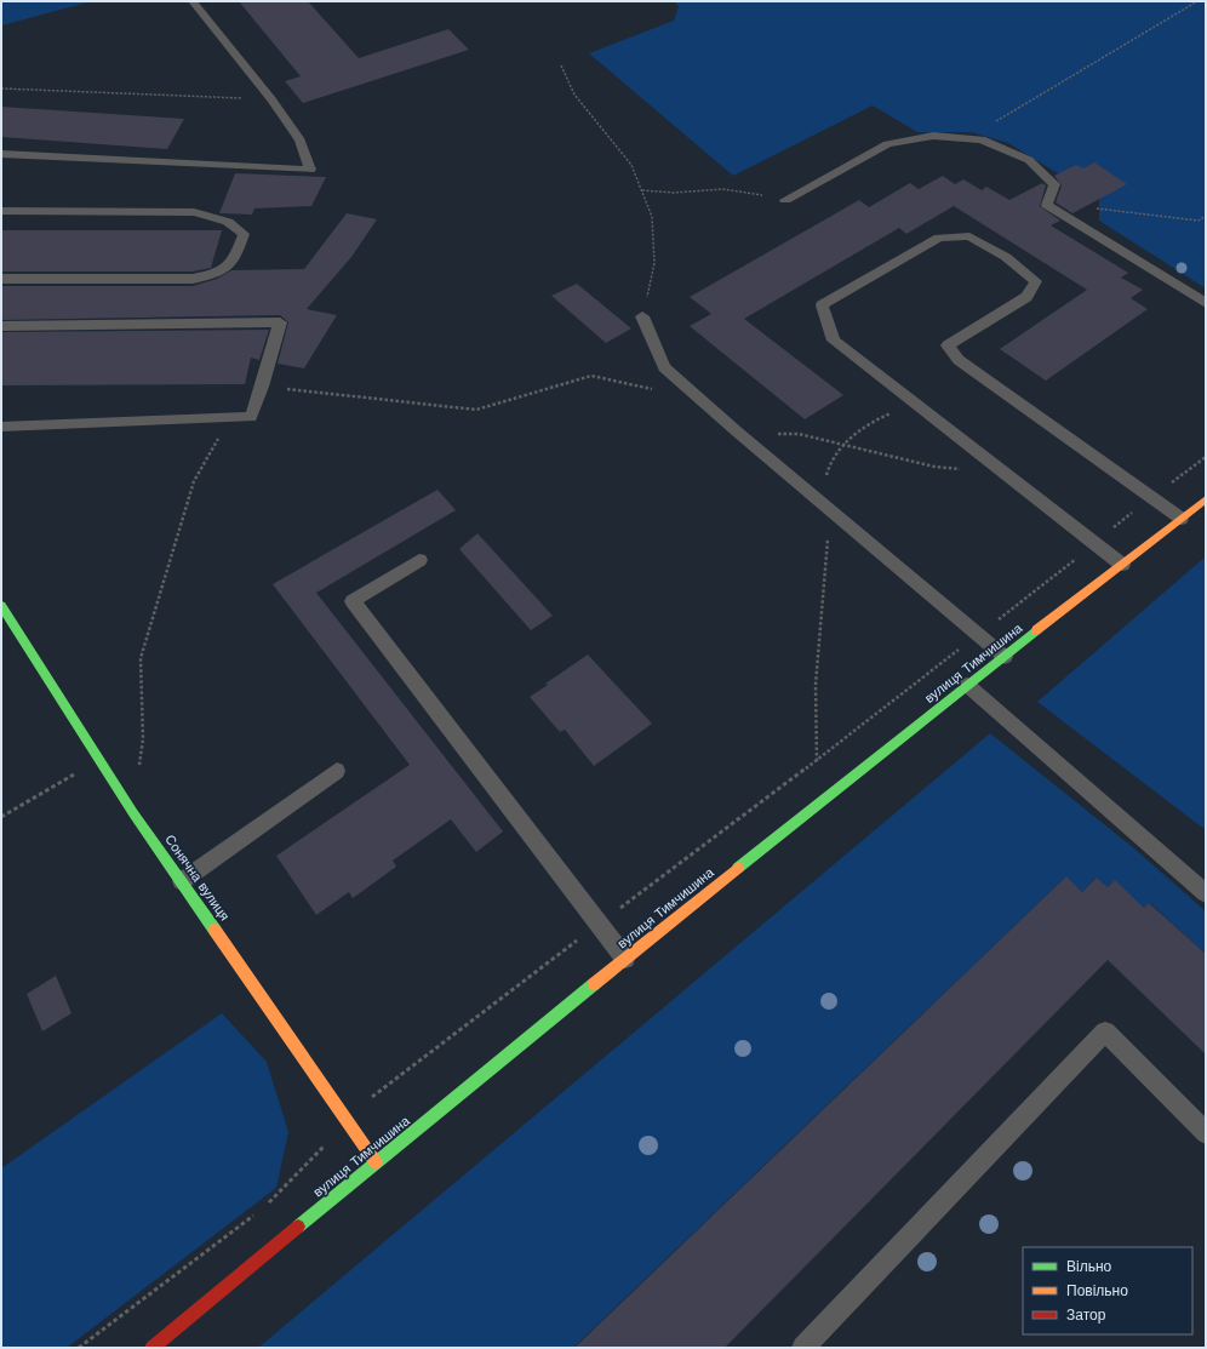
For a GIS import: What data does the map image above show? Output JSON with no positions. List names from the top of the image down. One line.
{"streets":{"street":["вулиця Тимчишина","Сонячна вулиця"]},"crossings":[["вулиця Тимчишина","Сонячна вулиця"]],"legend":["Вільно","Повільно","Затор"]}
